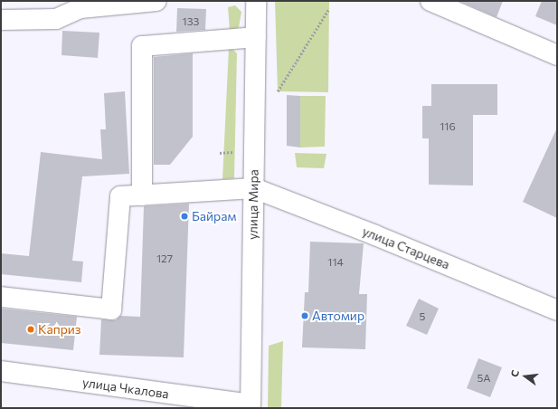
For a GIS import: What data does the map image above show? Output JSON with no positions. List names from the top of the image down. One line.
{"streets":{"street":["улица Мира","улица Старцева","улица Чкалова"]},"crossings":[["улица Мира","улица Старцева"],["улица Мира","улица Чкалова"]],"places":["Байрам","Автомир","Каприз"],"house_numbers":["133","116","127","114","5","5А"],"north":"left"}
